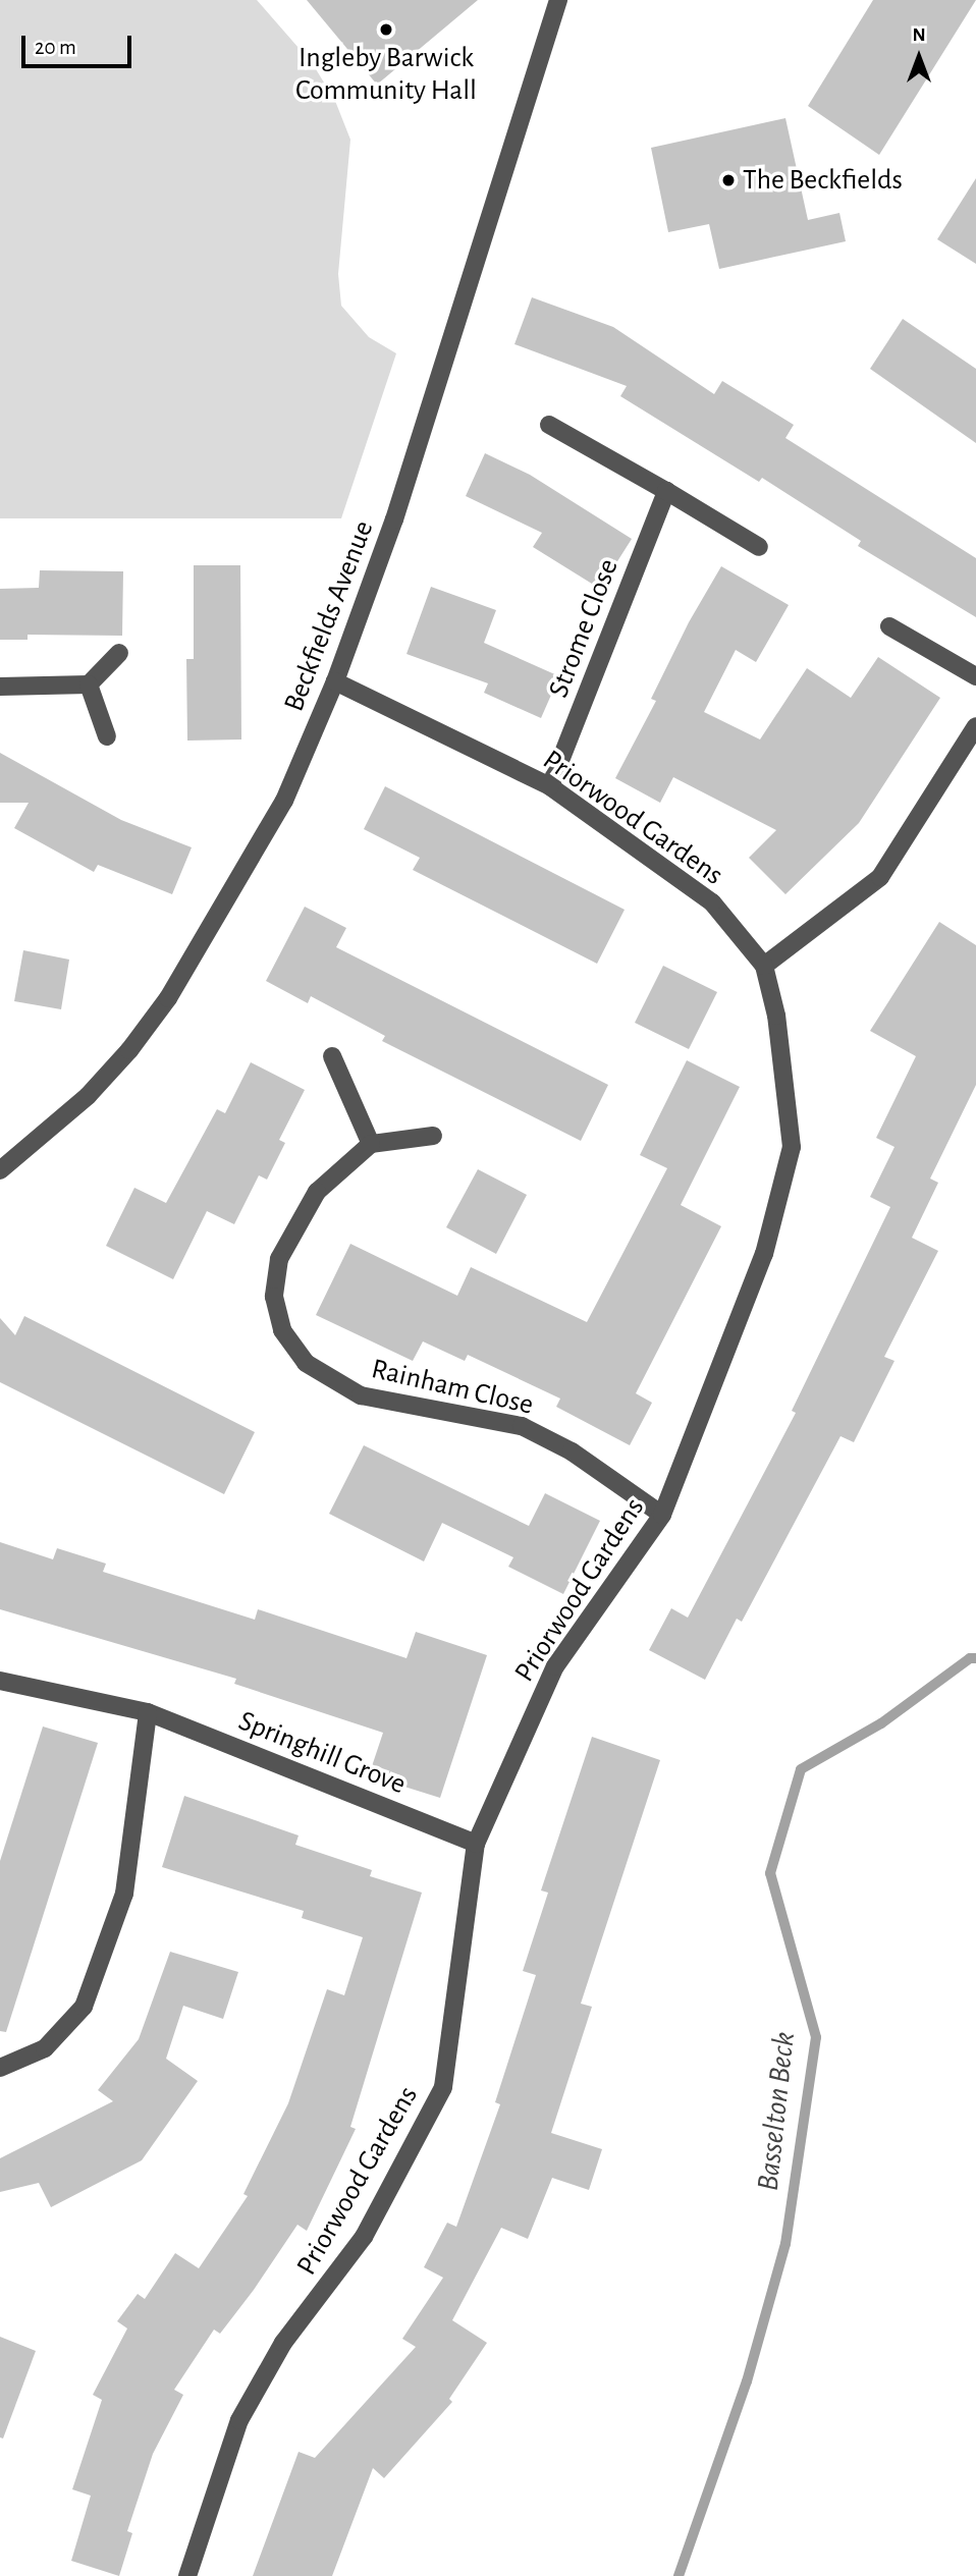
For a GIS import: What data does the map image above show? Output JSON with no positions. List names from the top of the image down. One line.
{"streets":{"street":["Beckfields Avenue","Strome Close","Priorwood Gardens","Rainham Close","Springhill Grove"]},"crossings":[["Beckfields Avenue","Priorwood Gardens"],["Strome Close","Priorwood Gardens"],["Priorwood Gardens","Rainham Close"],["Priorwood Gardens","Springhill Grove"]],"water":["Basselton Beck"],"places":["Ingleby Barwick Community Hall","The Beckfields"],"scale_bar":"20 m","north":"top"}
